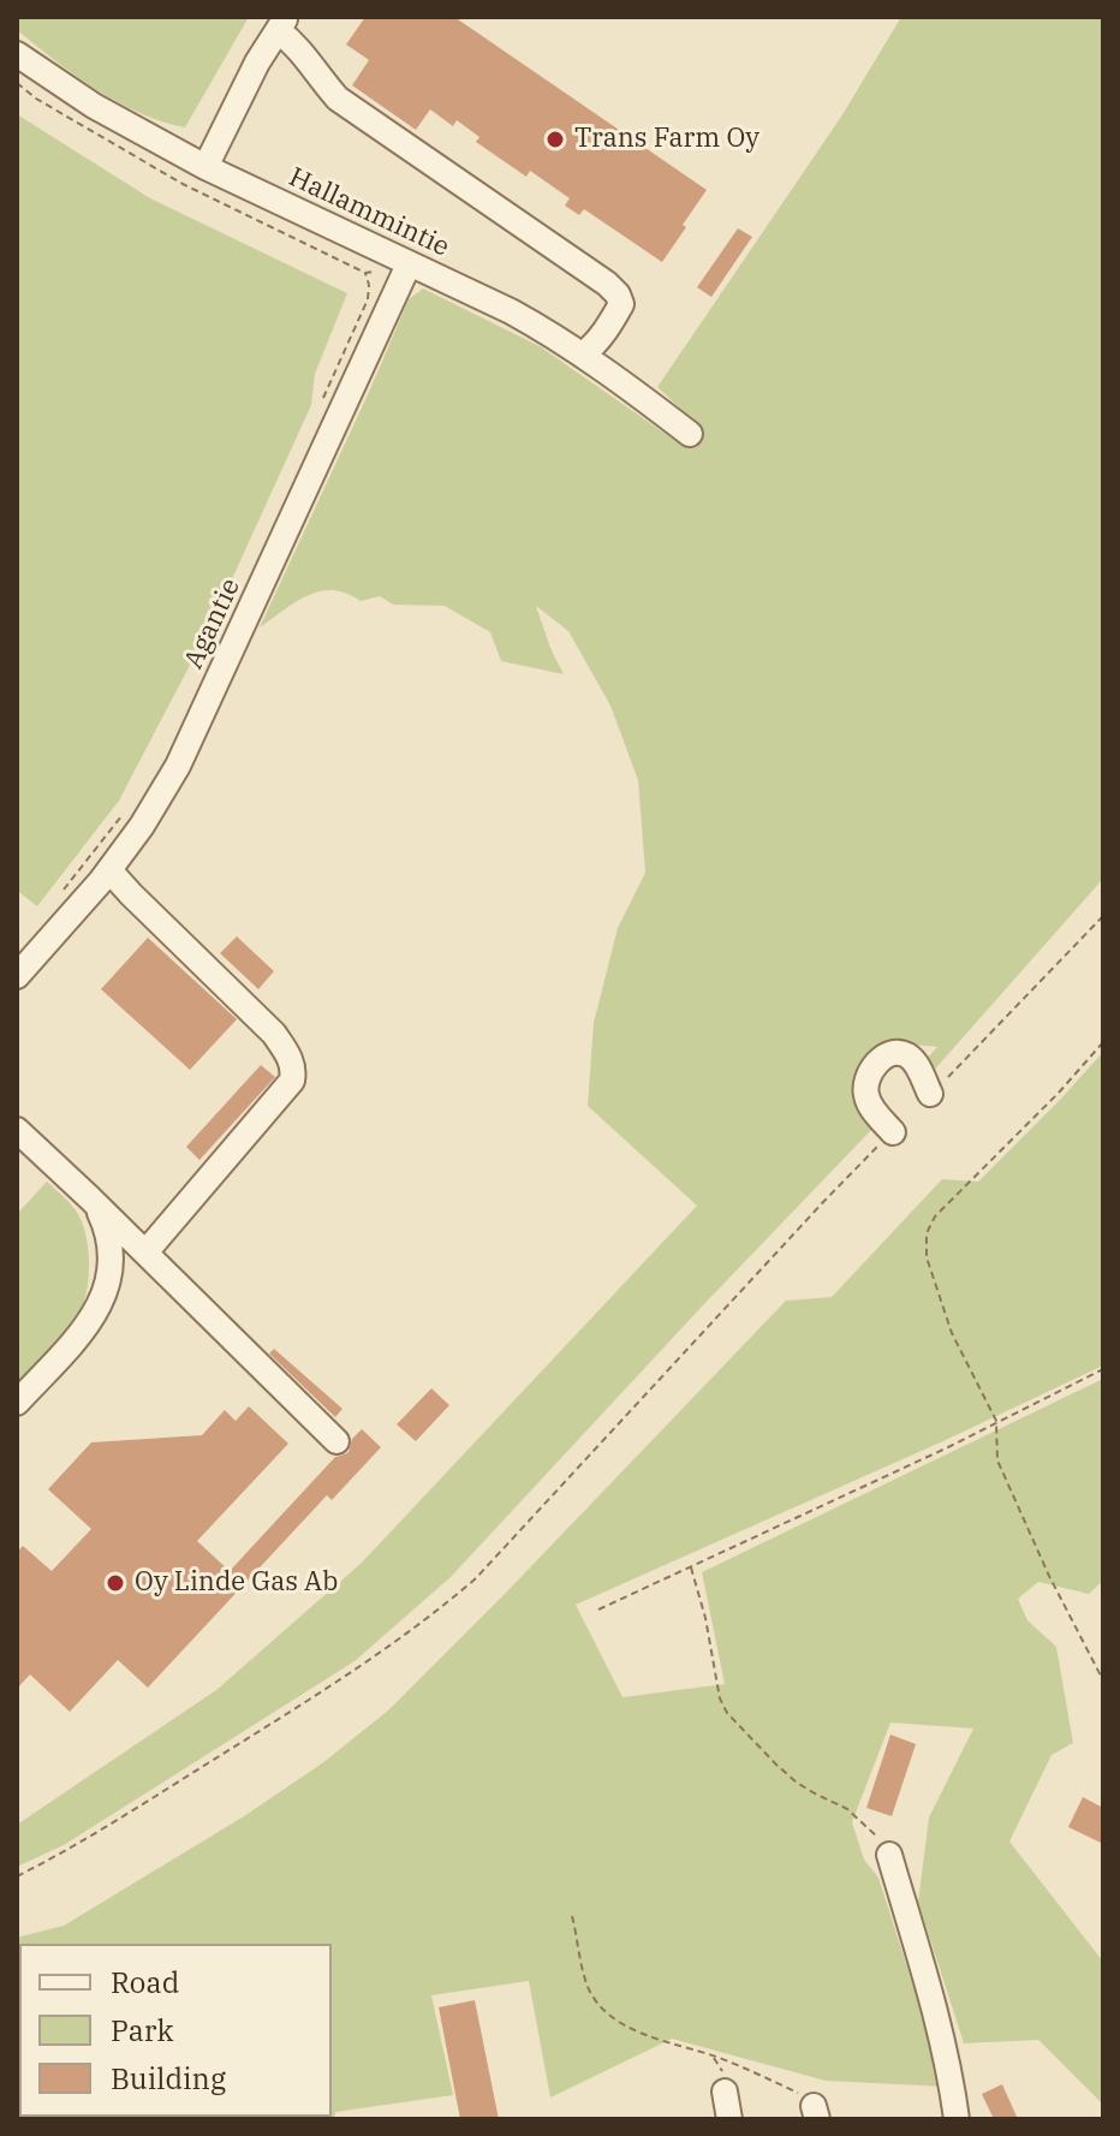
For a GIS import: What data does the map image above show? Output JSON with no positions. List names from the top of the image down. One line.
{"streets":{"street":["Hallammintie","Agantie"]},"crossings":[["Hallammintie","Agantie"]],"places":["Trans Farm Oy","Oy Linde Gas Ab"],"legend":["Road","Park","Building"]}
